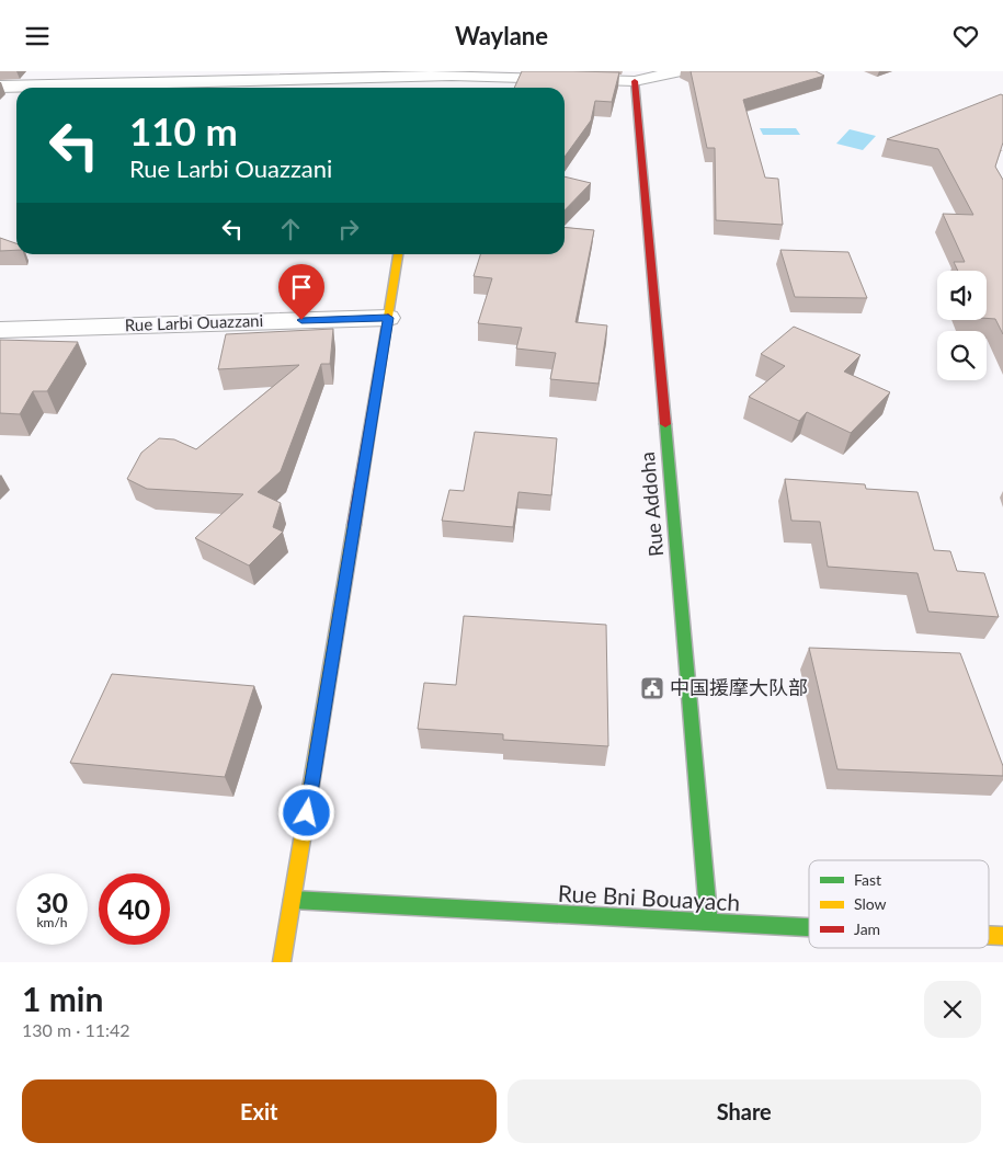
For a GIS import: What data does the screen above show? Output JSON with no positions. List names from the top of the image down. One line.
{"streets":{"street":["Rue Larbi Ouazzani","Rue Addoha","Rue Bni Bouayach"]},"crossings":[["Rue Addoha","Rue Bni Bouayach"]],"places":{"public building":["中国援摩大队部"]},"legend":["Fast","Slow","Jam"],"page":{"header":"Waylane","turn":["110 m","Rue Larbi Ouazzani"],"speed":"30 km/h","limit":"40","heading":["1 min","130 m · 11:42"],"buttons":["Exit","Share"]}}
